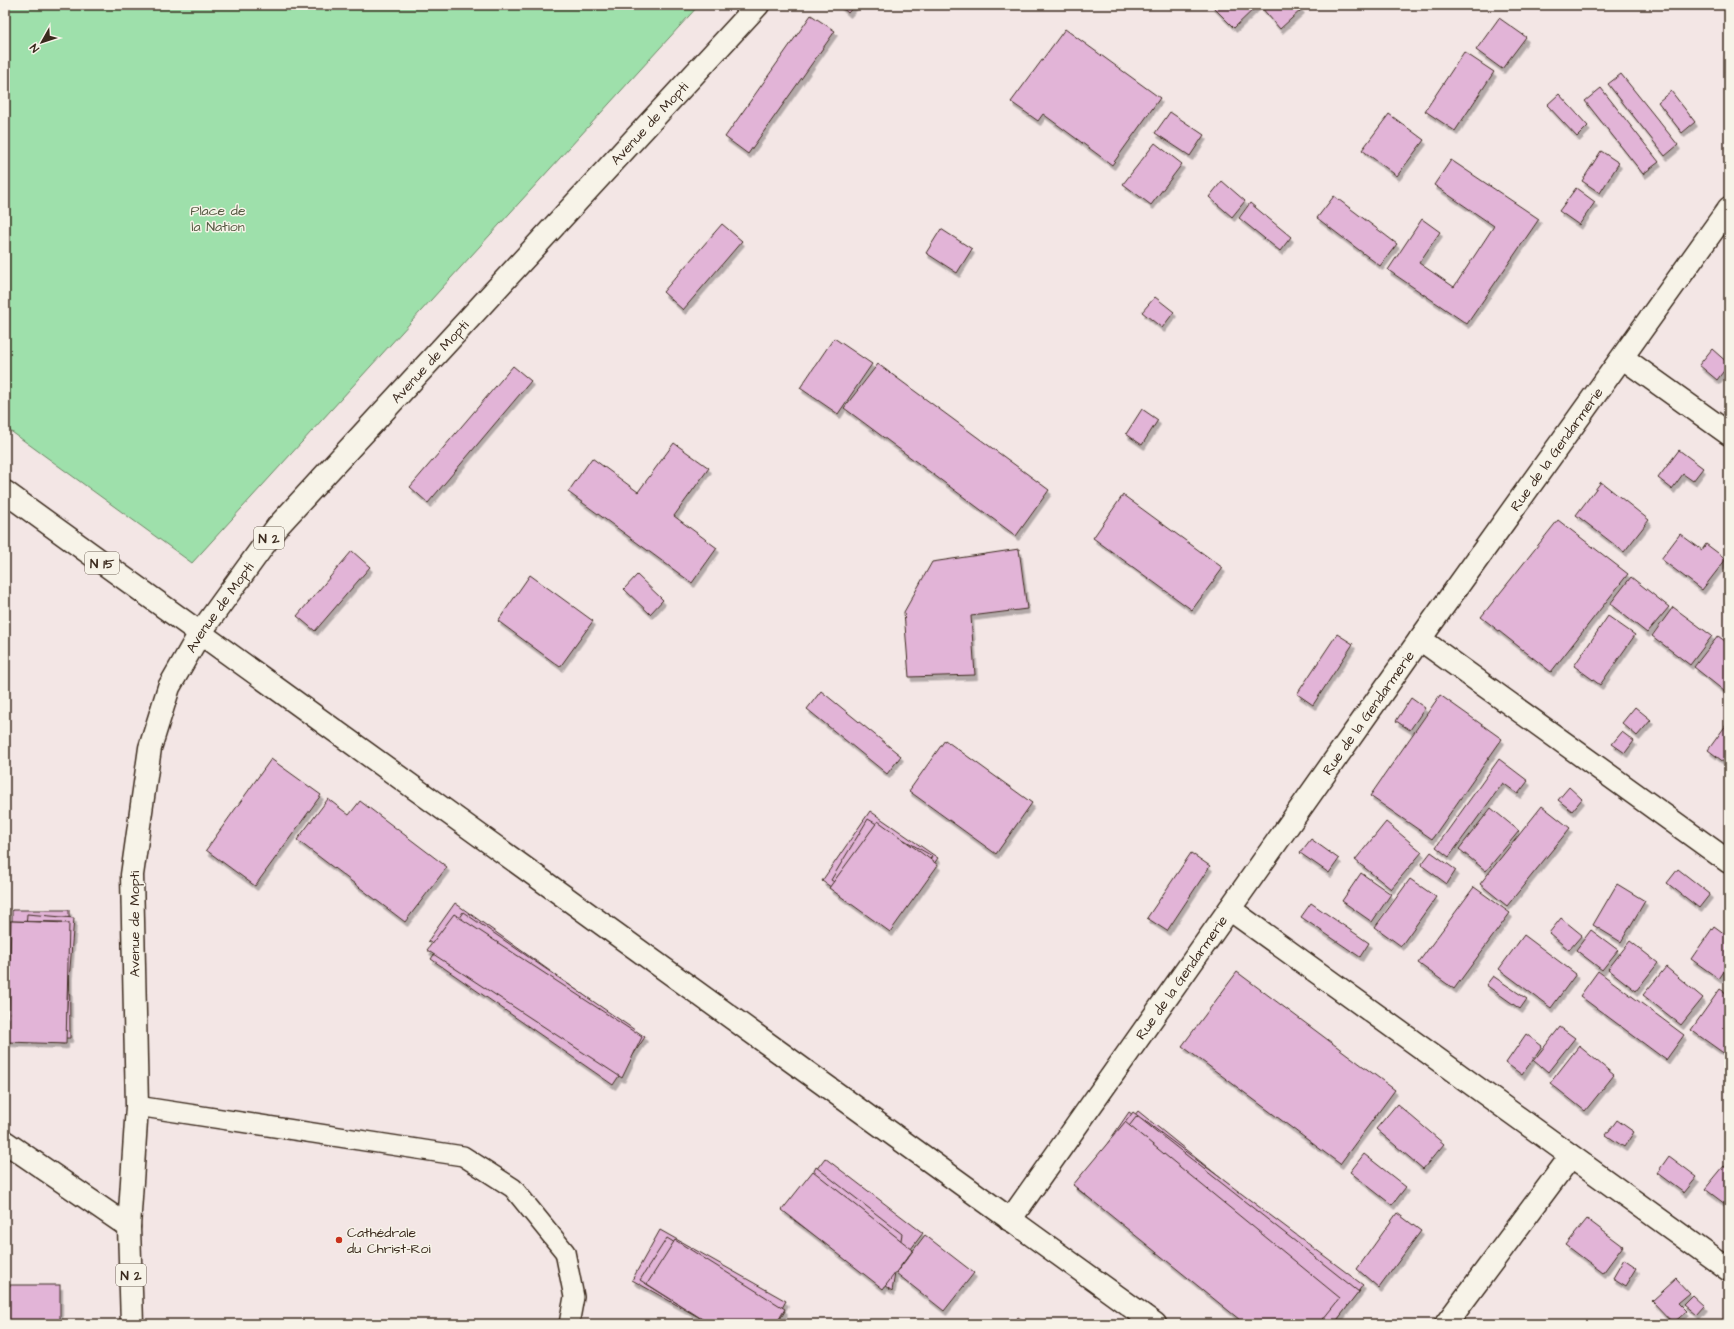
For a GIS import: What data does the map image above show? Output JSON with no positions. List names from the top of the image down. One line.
{"streets":{"street":["Avenue de Mopti","Rue de la Gendarmerie","N 2","N 15"]},"crossings":[["Avenue de Mopti","N 15"]],"parks":["Place de la Nation"],"places":["Cathédrale du Christ-Roi"],"north":"bottom left"}
